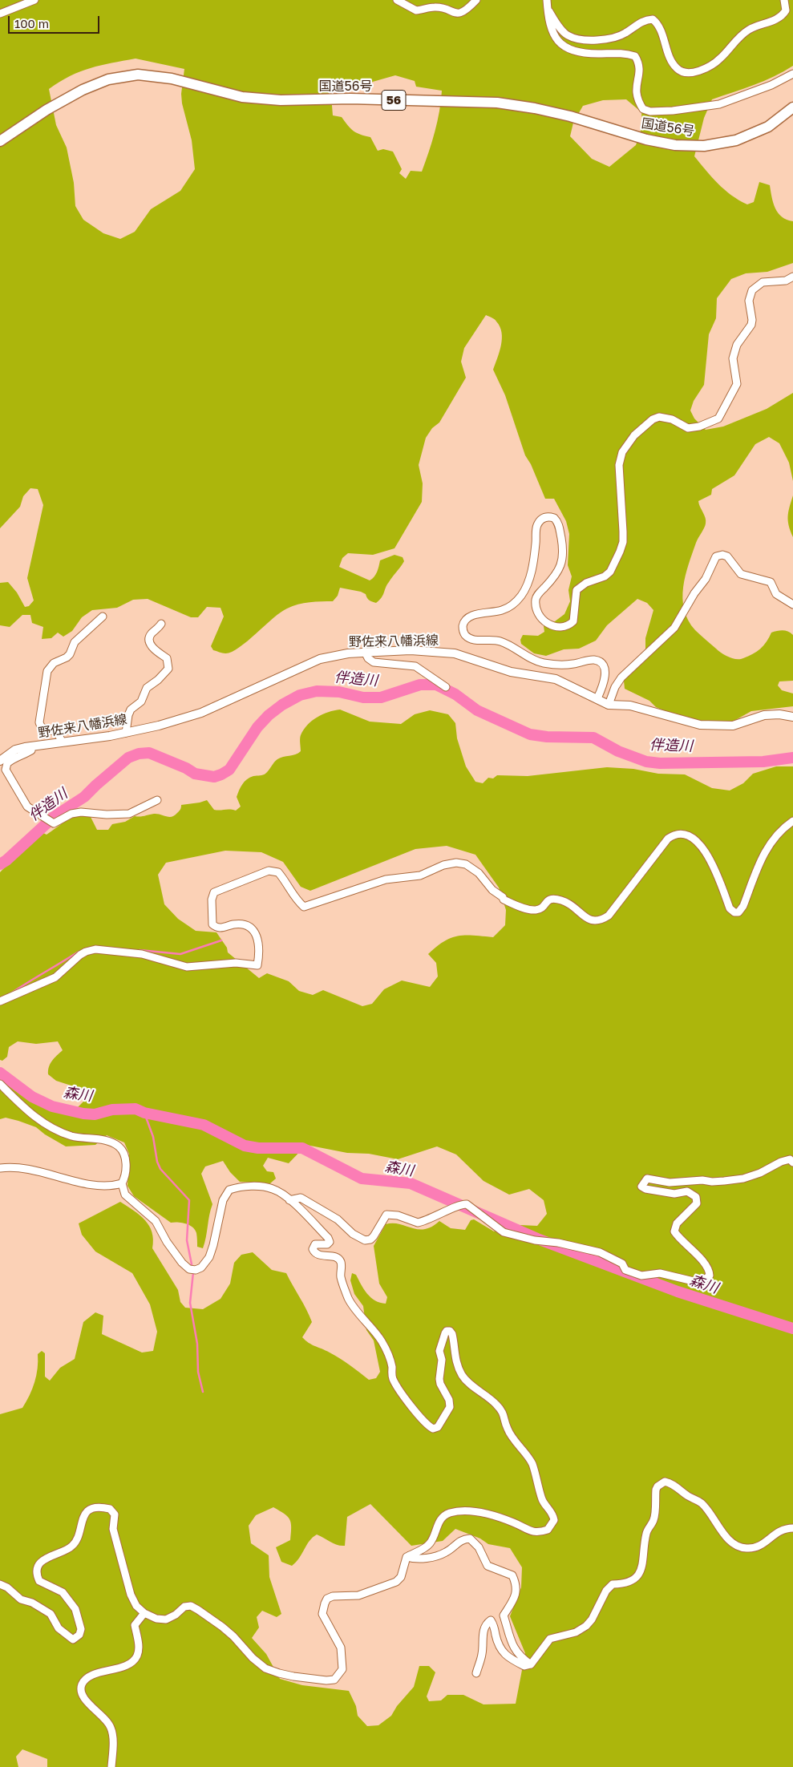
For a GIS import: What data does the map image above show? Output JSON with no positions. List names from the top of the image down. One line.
{"streets":{"highway":["国道56号","56"],"main road":["野佐来八幡浜線"]},"water":["伴造川","森川"],"scale_bar":"100 m"}
